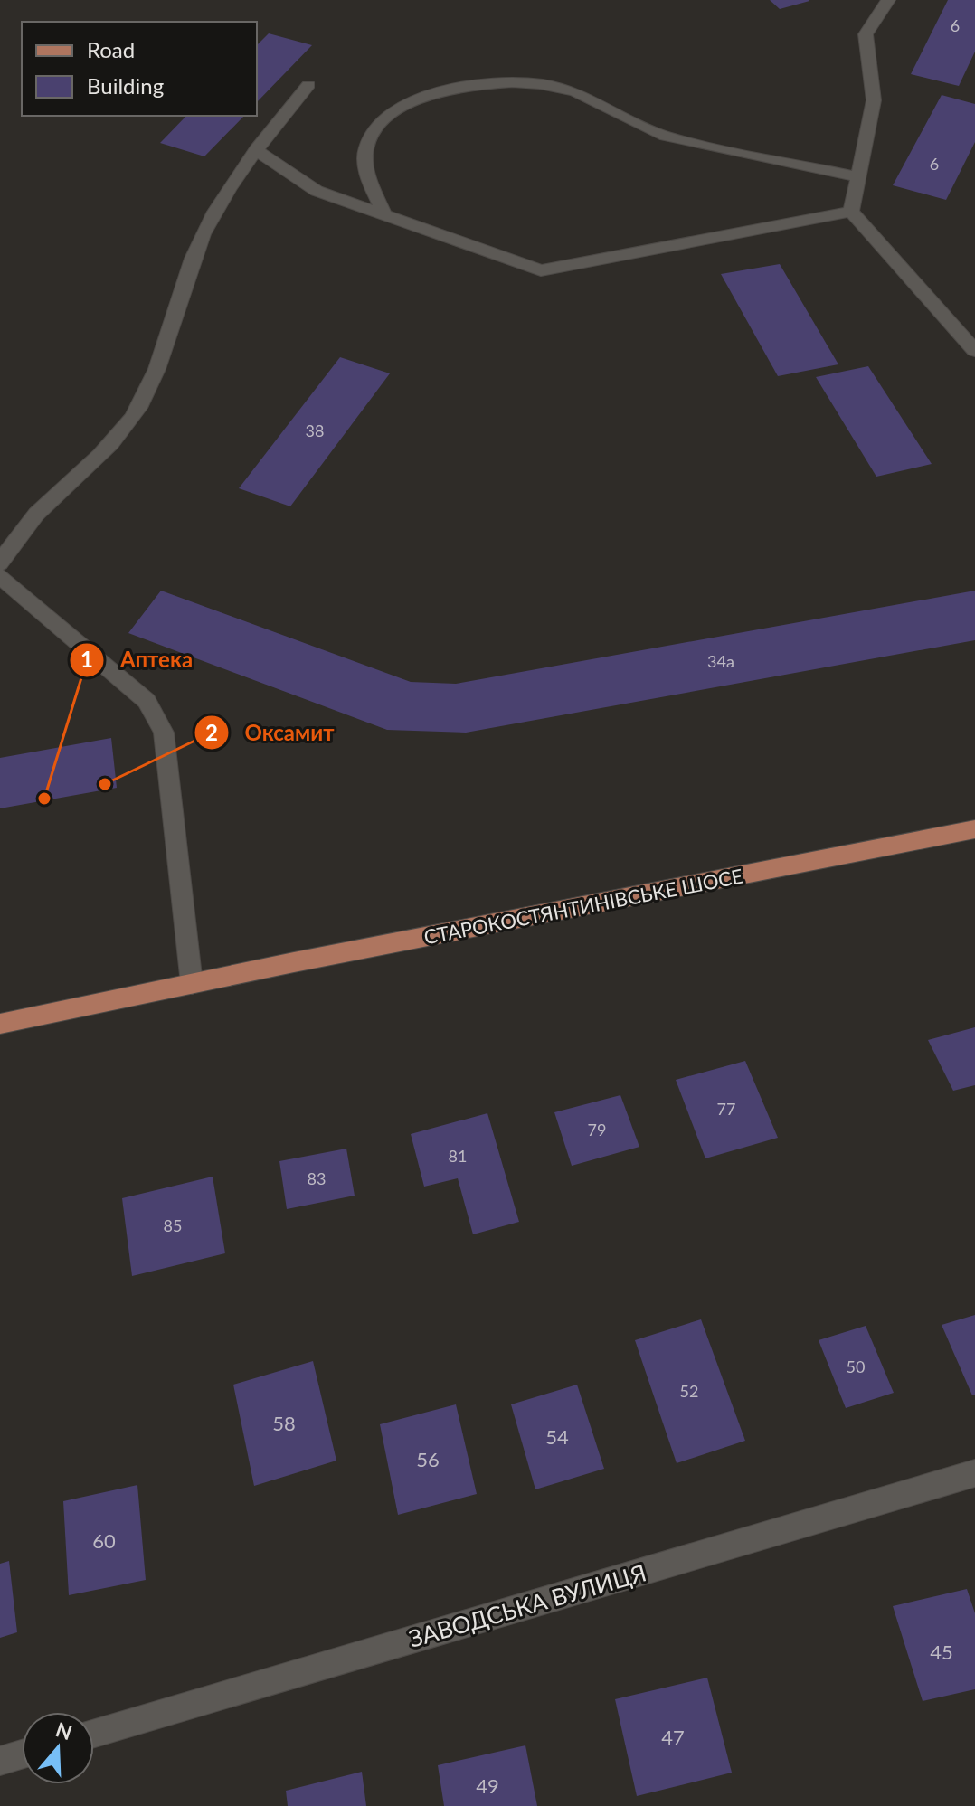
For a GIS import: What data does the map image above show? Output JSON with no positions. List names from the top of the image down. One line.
{"streets":{"main road":["СТАРОКОСТЯНТИНІВСЬКЕ ШОСЕ"],"street":["ЗАВОДСЬКА ВУЛИЦЯ"]},"places":["Оксамит","Аптека"],"house_numbers":["6","6","38","34а","77","79","81","83","85","50","52","58","54","56","60","45","47","49"],"legend":["Road","Building"],"north":"top"}
